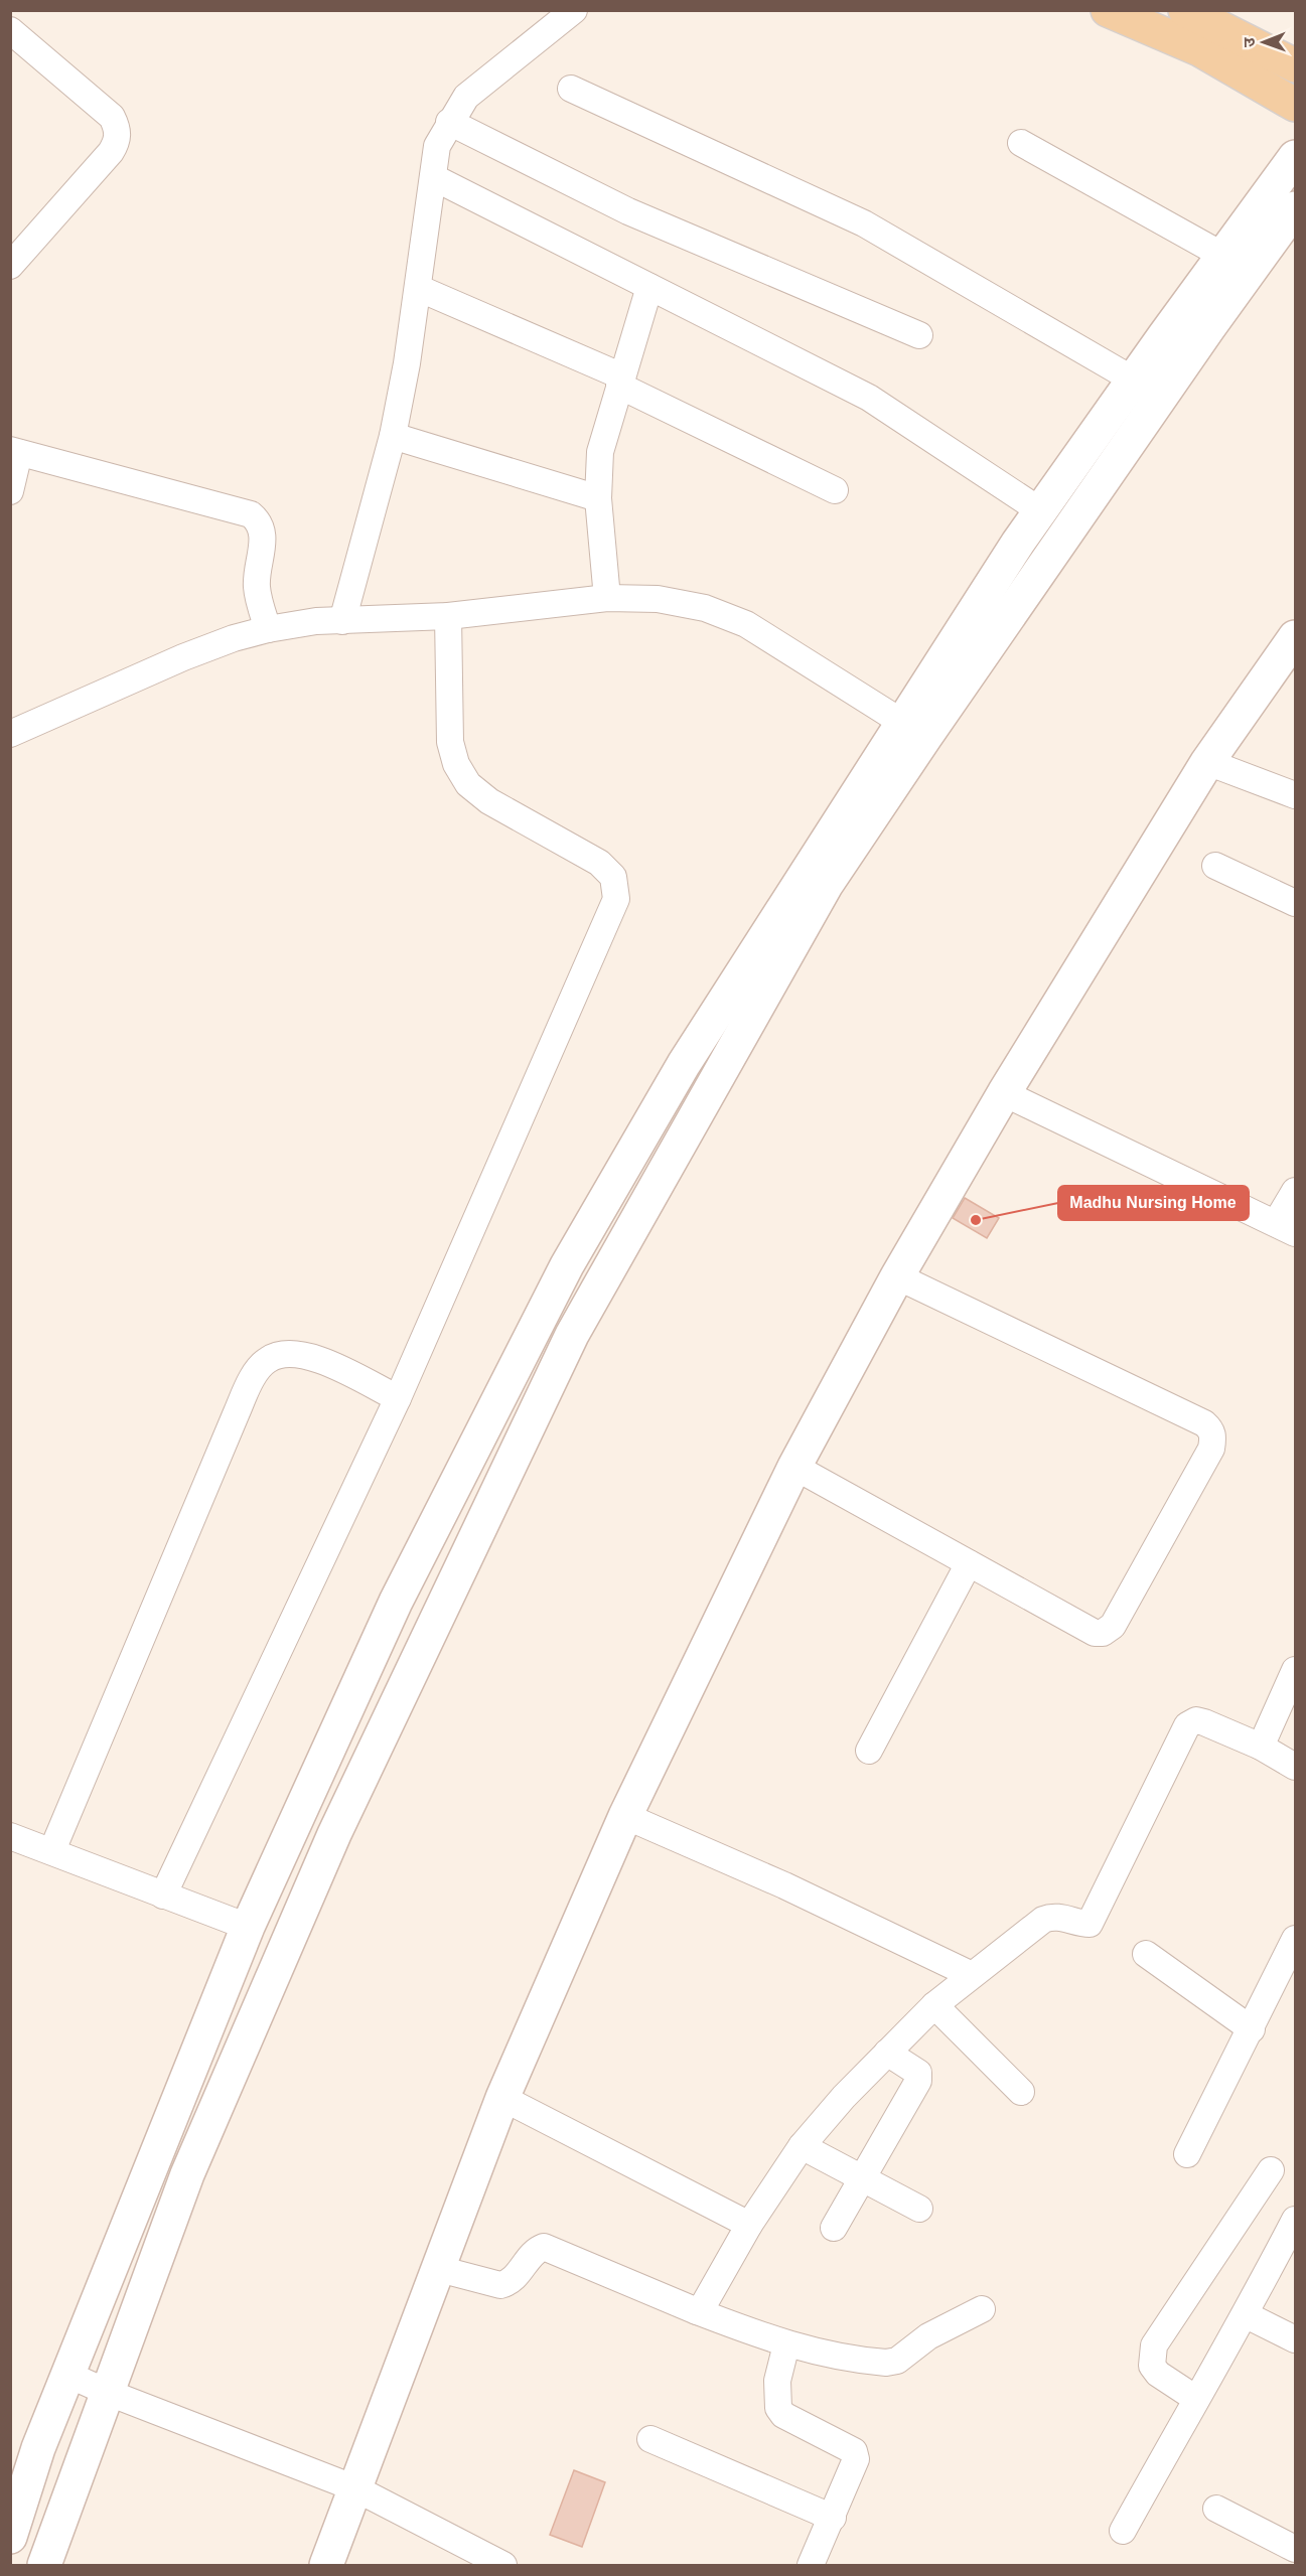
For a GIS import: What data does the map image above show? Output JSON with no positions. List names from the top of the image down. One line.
{"places":["Madhu Nursing Home"],"north":"left"}
